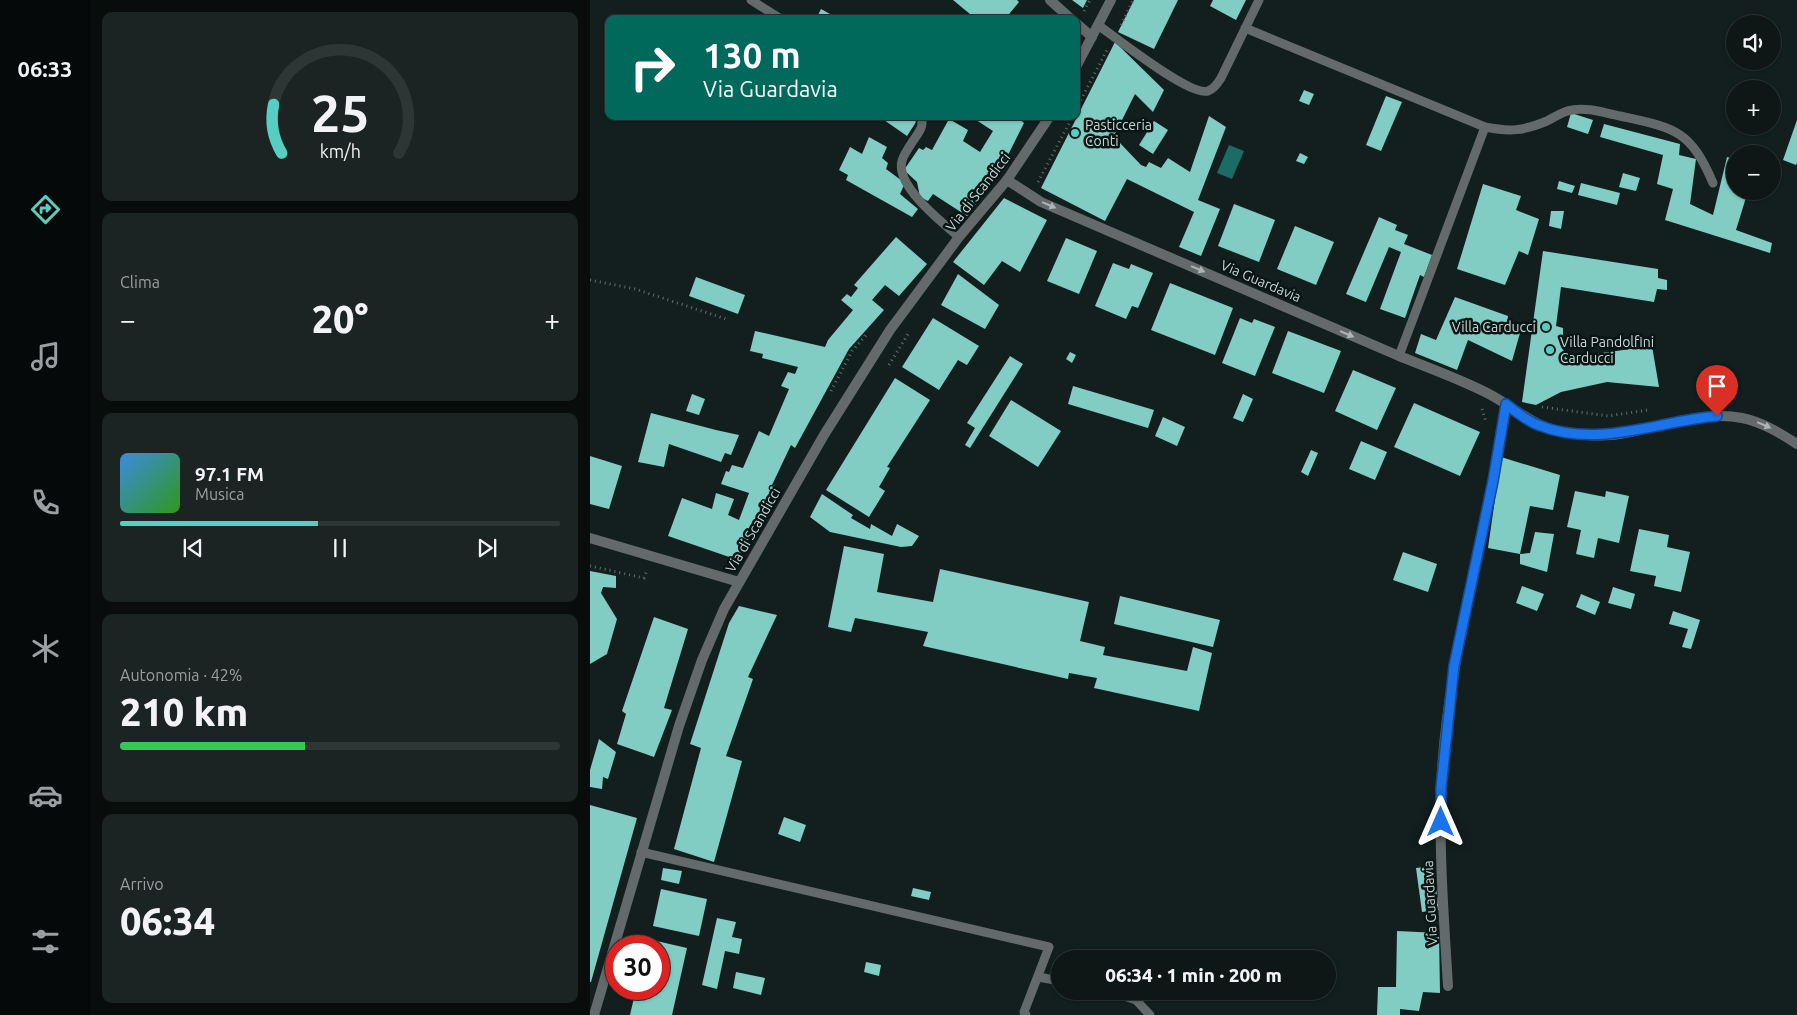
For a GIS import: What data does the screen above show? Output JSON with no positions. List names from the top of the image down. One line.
{"streets":{"street":["Via di Scandicci","Via Guardavia"]},"crossings":[["Via di Scandicci","Via Guardavia"]],"one_way":["Via Guardavia"],"places":["Pasticceria Conti","Villa Carducci","Villa Pandolfini Carducci"],"page":{"tabs":"06:33","map_buttons":["+","−"],"turn":["130 m","Via Guardavia"],"tile":["Clima",["Autonomia · 42%","210 km"],["Arrivo","06:34"]],"heat":["−","20°","+"],"song":["97.1 FM","Musica"],"limit":"30","trip":"06:34 · 1 min · 200 m","gauge":["25","km/h"]}}
